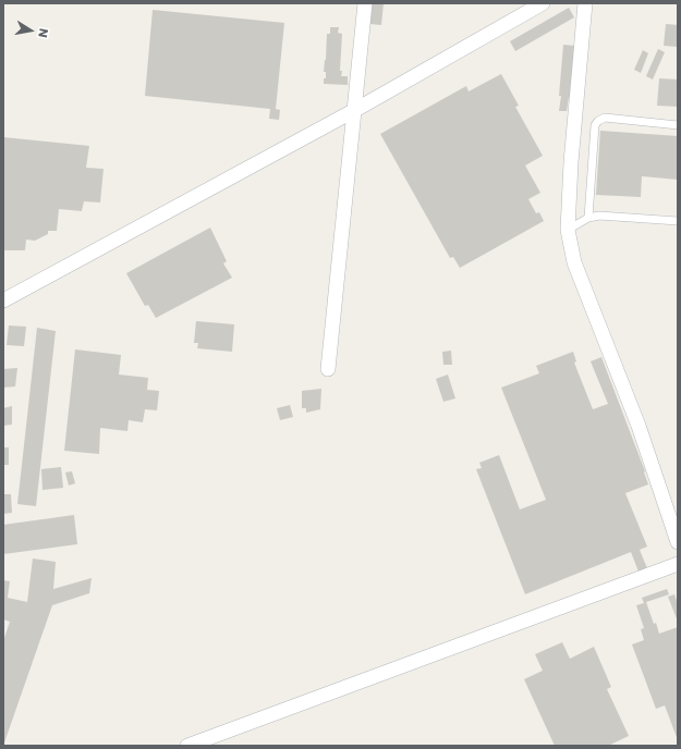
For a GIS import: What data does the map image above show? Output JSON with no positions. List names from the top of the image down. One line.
{"north":"right"}
